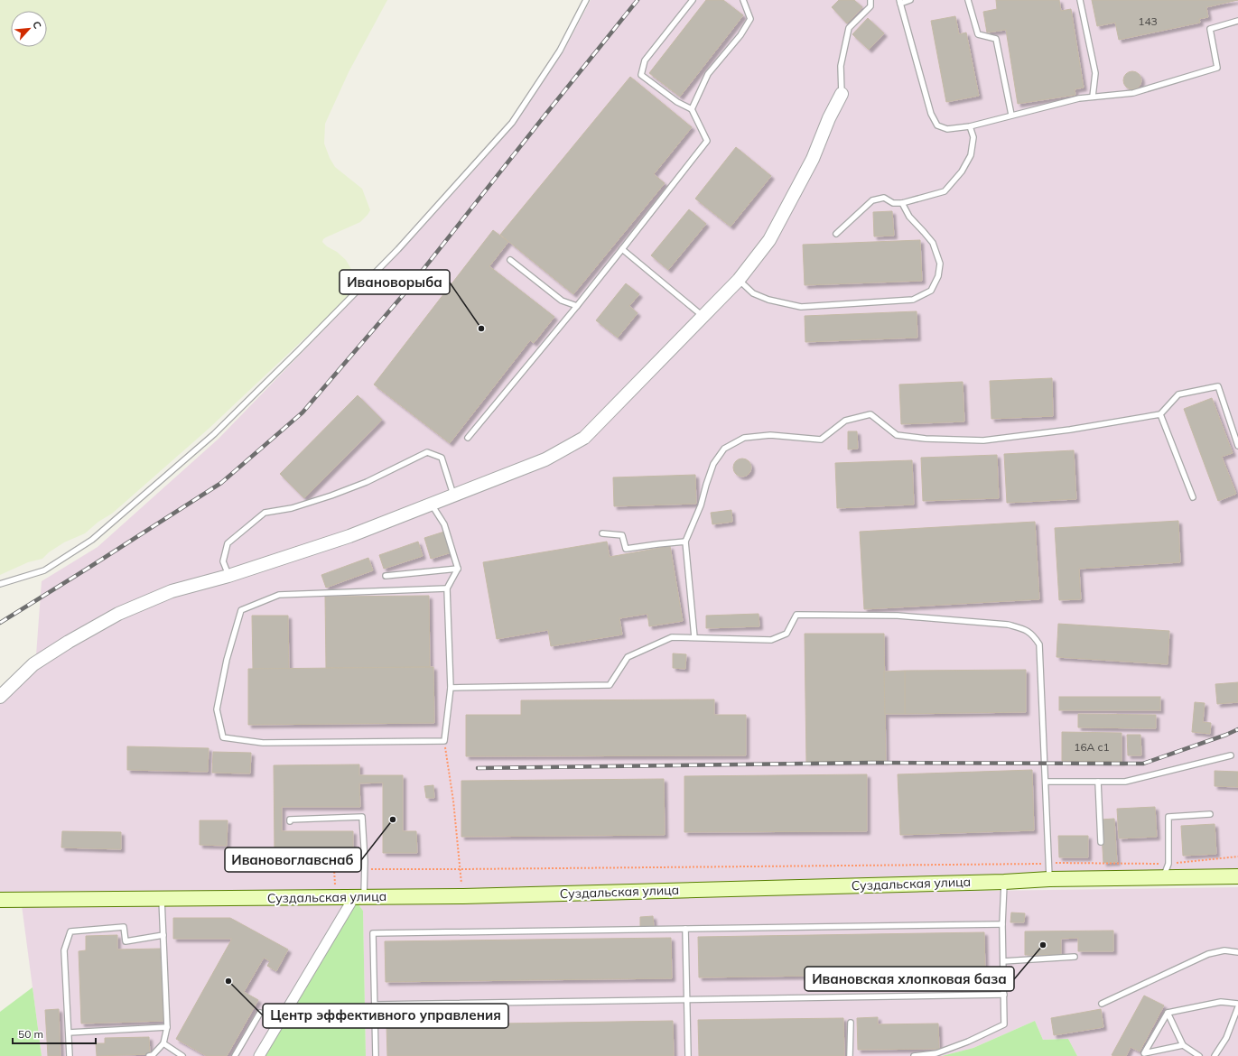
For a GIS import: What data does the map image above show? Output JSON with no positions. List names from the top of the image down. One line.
{"streets":{"main road":["Суздальская улица"]},"places":["Ивановорыба","Ивановоглавснаб","Ивановская хлопковая база","Центр эффективного управления"],"house_numbers":["143","16А с1"],"scale_bar":"50 m","north":"top right"}
